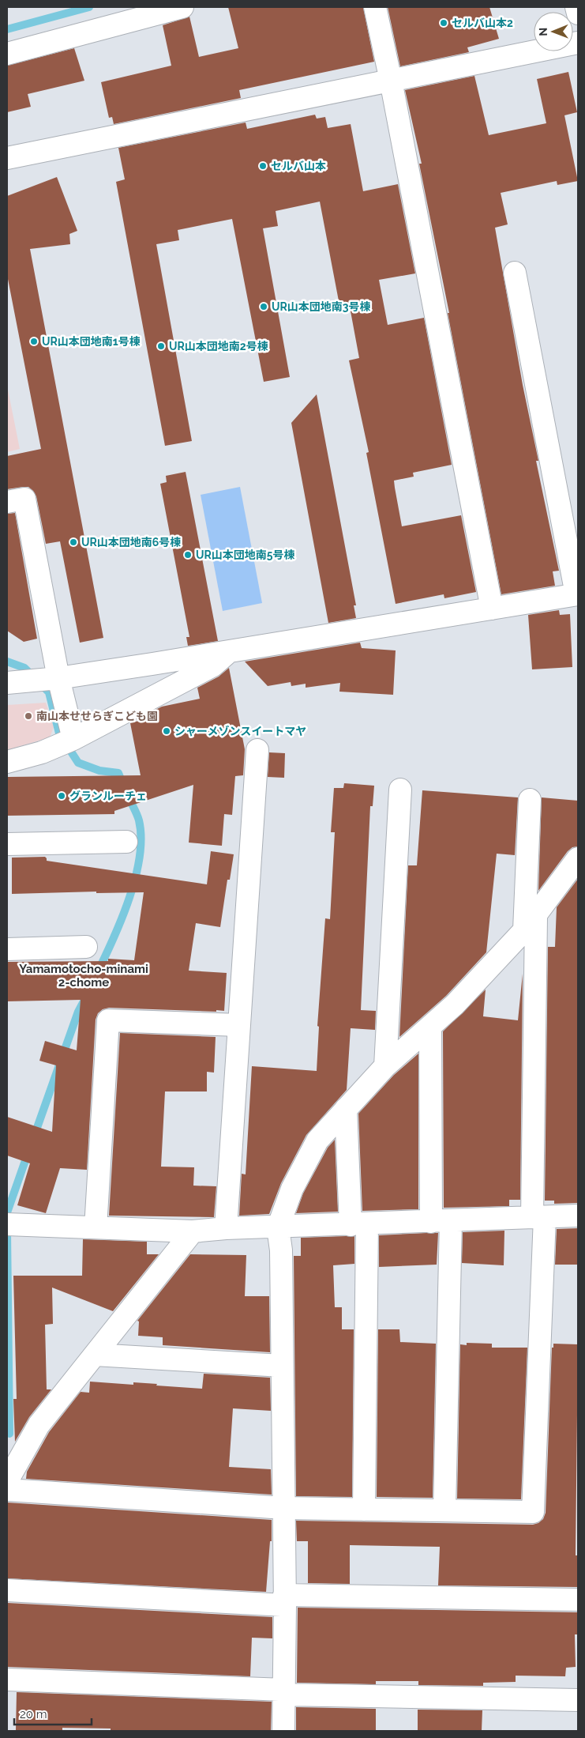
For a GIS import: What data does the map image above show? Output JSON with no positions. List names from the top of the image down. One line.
{"districts":["Yamamotocho-minami 2-chome"],"places":["セルバ山本2","セルバ山本","UR山本団地南3号棟","UR山本団地南1号棟","UR山本団地南2号棟","UR山本団地南6号棟","UR山本団地南5号棟","南山本せせらぎこども園","シャーメゾンスイートマヤ","グランルーチェ"],"scale_bar":"20 m","north":"left"}
